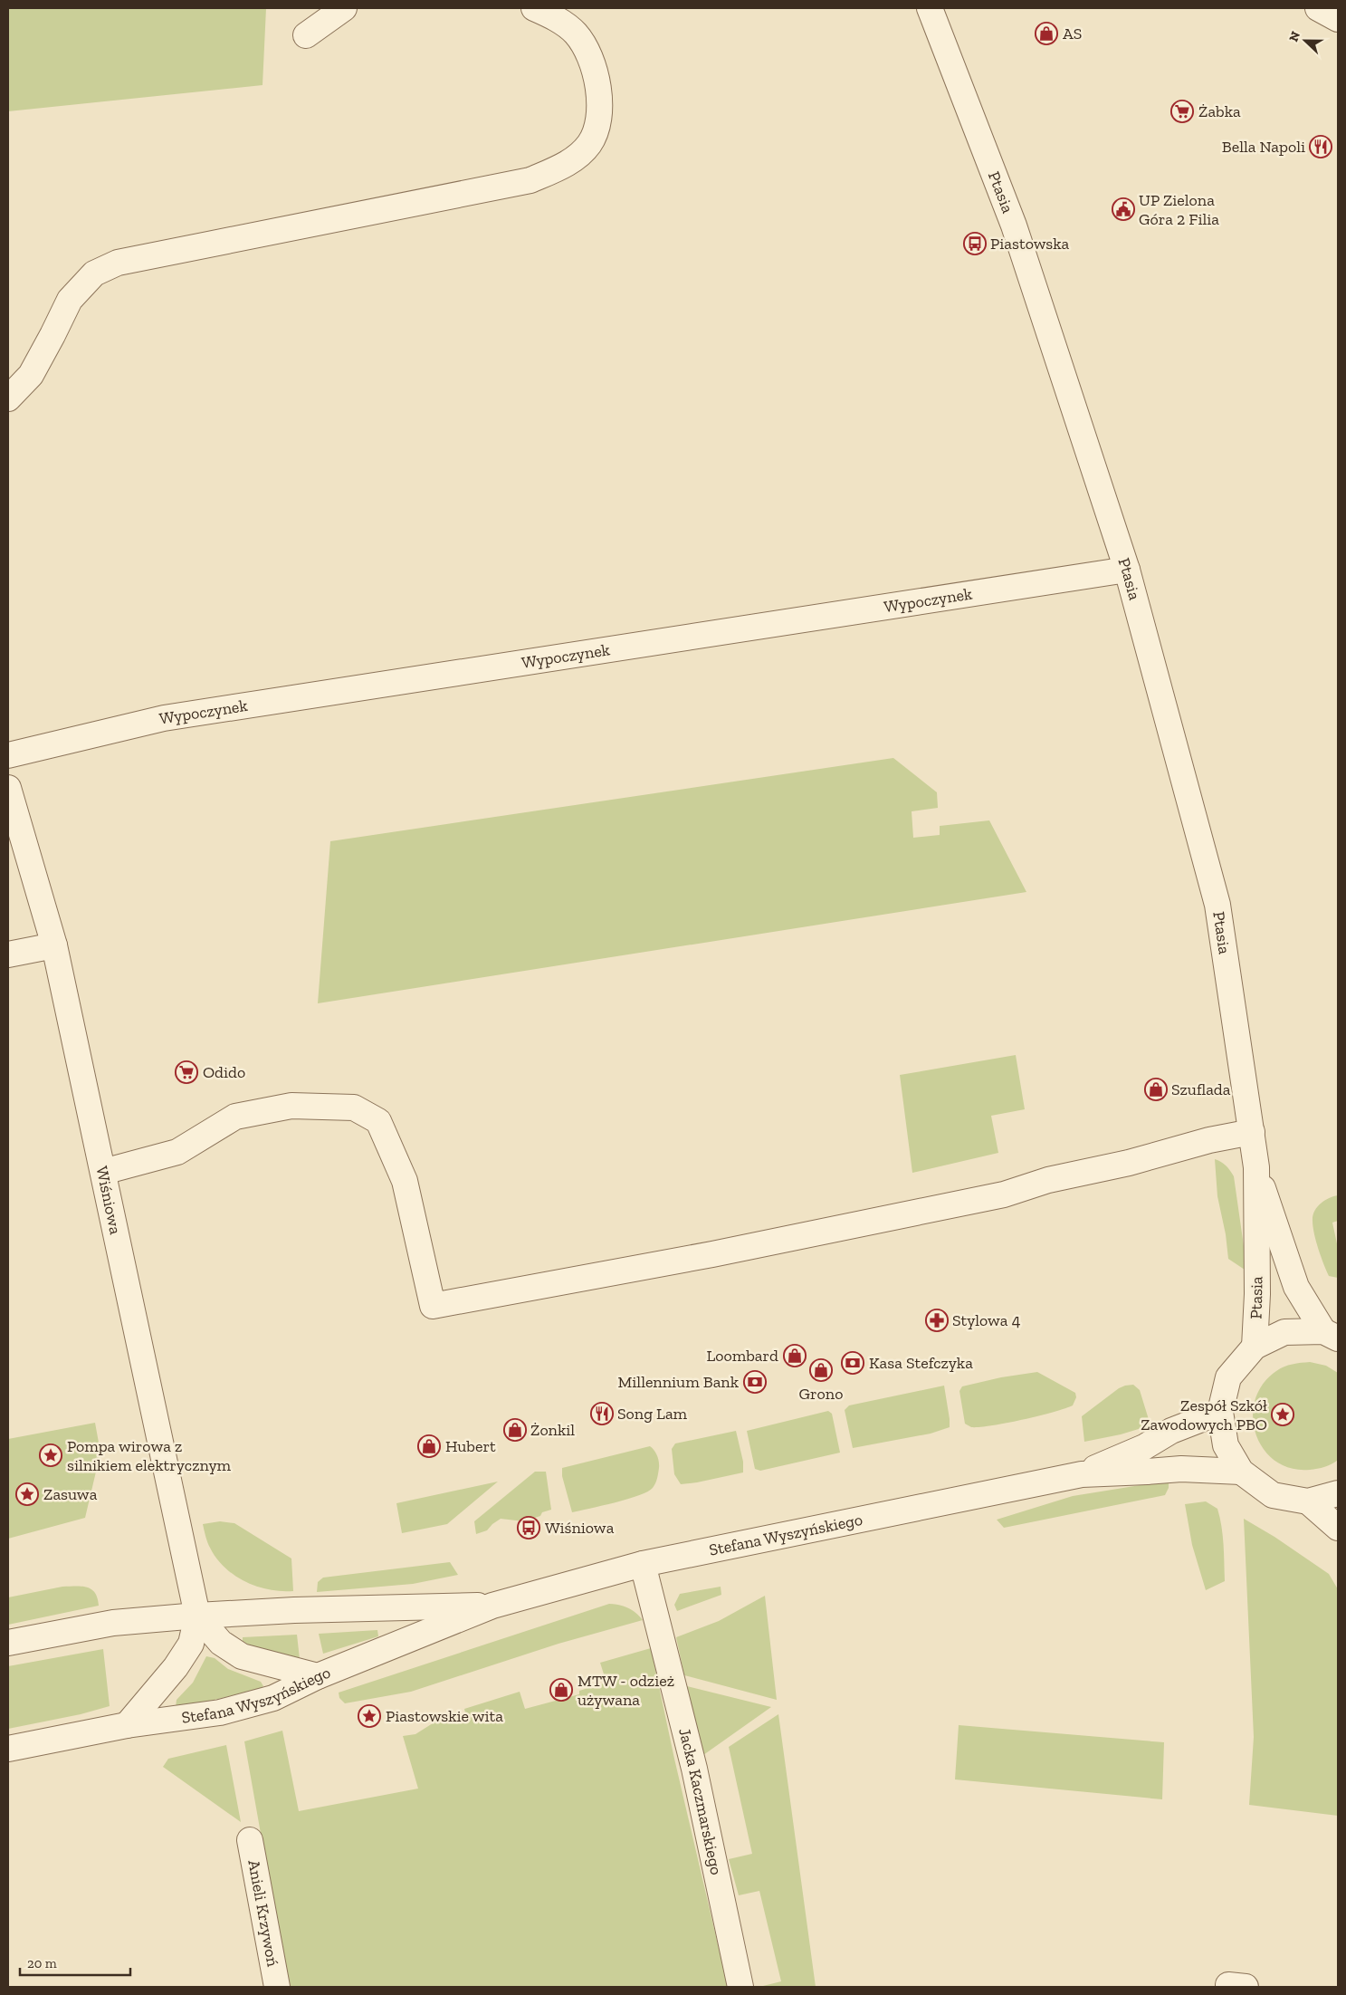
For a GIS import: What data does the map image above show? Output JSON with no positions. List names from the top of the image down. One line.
{"streets":{"street":["Ptasia","Wypoczynek","Wiśniowa","Stefana Wyszyńskiego","Jacka Kaczmarskiego","Anieli Krzywoń"]},"crossings":[["Ptasia","Wypoczynek"],["Wiśniowa","Stefana Wyszyńskiego"],["Stefana Wyszyńskiego","Jacka Kaczmarskiego"]],"places":{"shop":["AS","Szuflada","Loombard","Grono","Żonkil","Hubert","MTW - odzież używana"],"supermarket":["Żabka","Odido"],"restaurant":["Bella Napoli","Song Lam"],"public building":["UP Zielona Góra 2 Filia"],"bus stop":["Piastowska","Wiśniowa"],"pharmacy":["Stylowa 4"],"bank":["Kasa Stefczyka","Millennium Bank"],"place":["Zespół Szkół Zawodowych PBO","Pompa wirowa z silnikiem elektrycznym","Zasuwa","Piastowskie wita"]},"scale_bar":"20 m","north":"left"}
